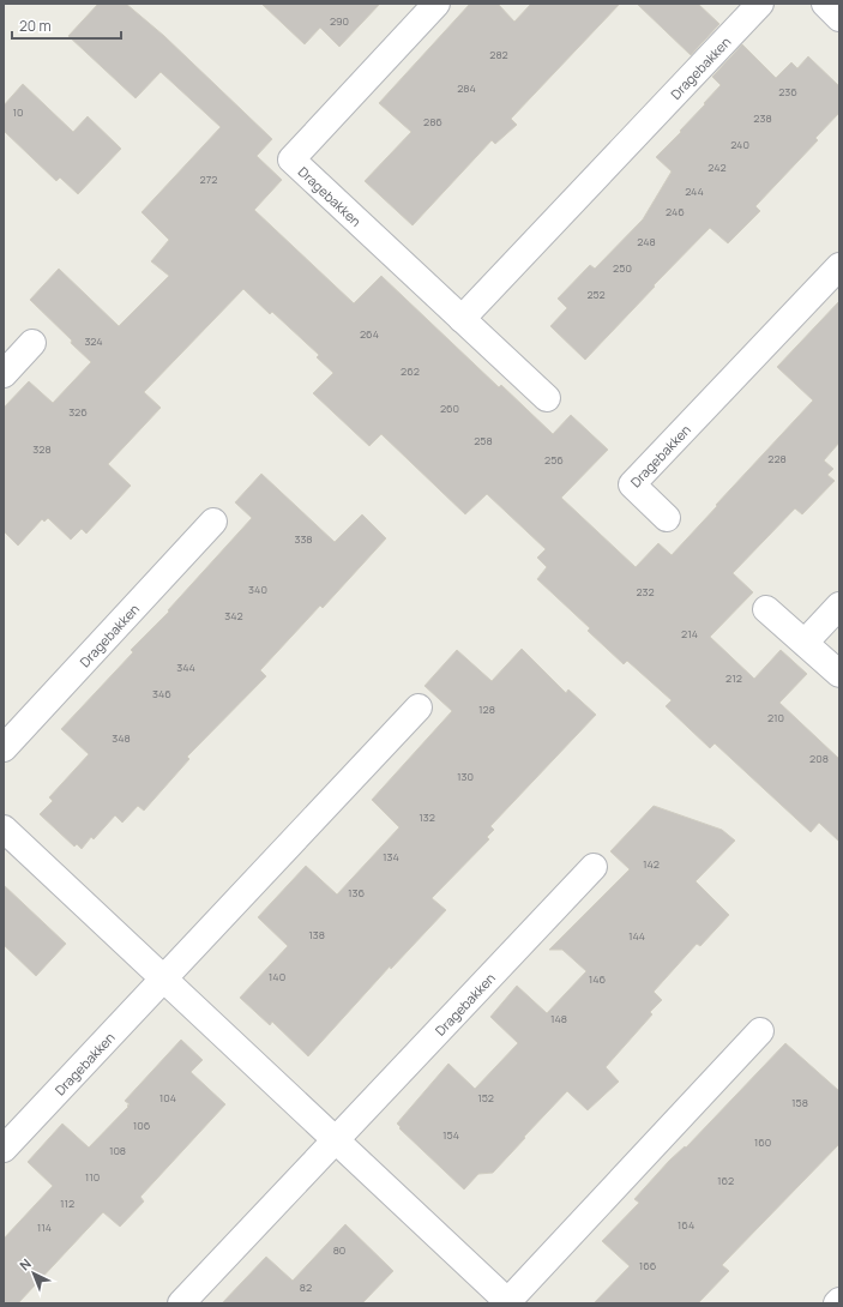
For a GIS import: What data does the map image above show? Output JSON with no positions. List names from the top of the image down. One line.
{"streets":{"street":["Dragebakken"]},"house_numbers":["290","282","284","236","10","238","286","240","242","272","244","246","248","250","252","264","324","262","260","326","258","328","228","256","338","340","232","342","214","344","212","346","128","210","348","208","130","132","134","142","136","138","144","140","146","148","104","152","158","106","154","160","108","110","162","112","164","114","80","166","82"],"scale_bar":"20 m","north":"top left"}
